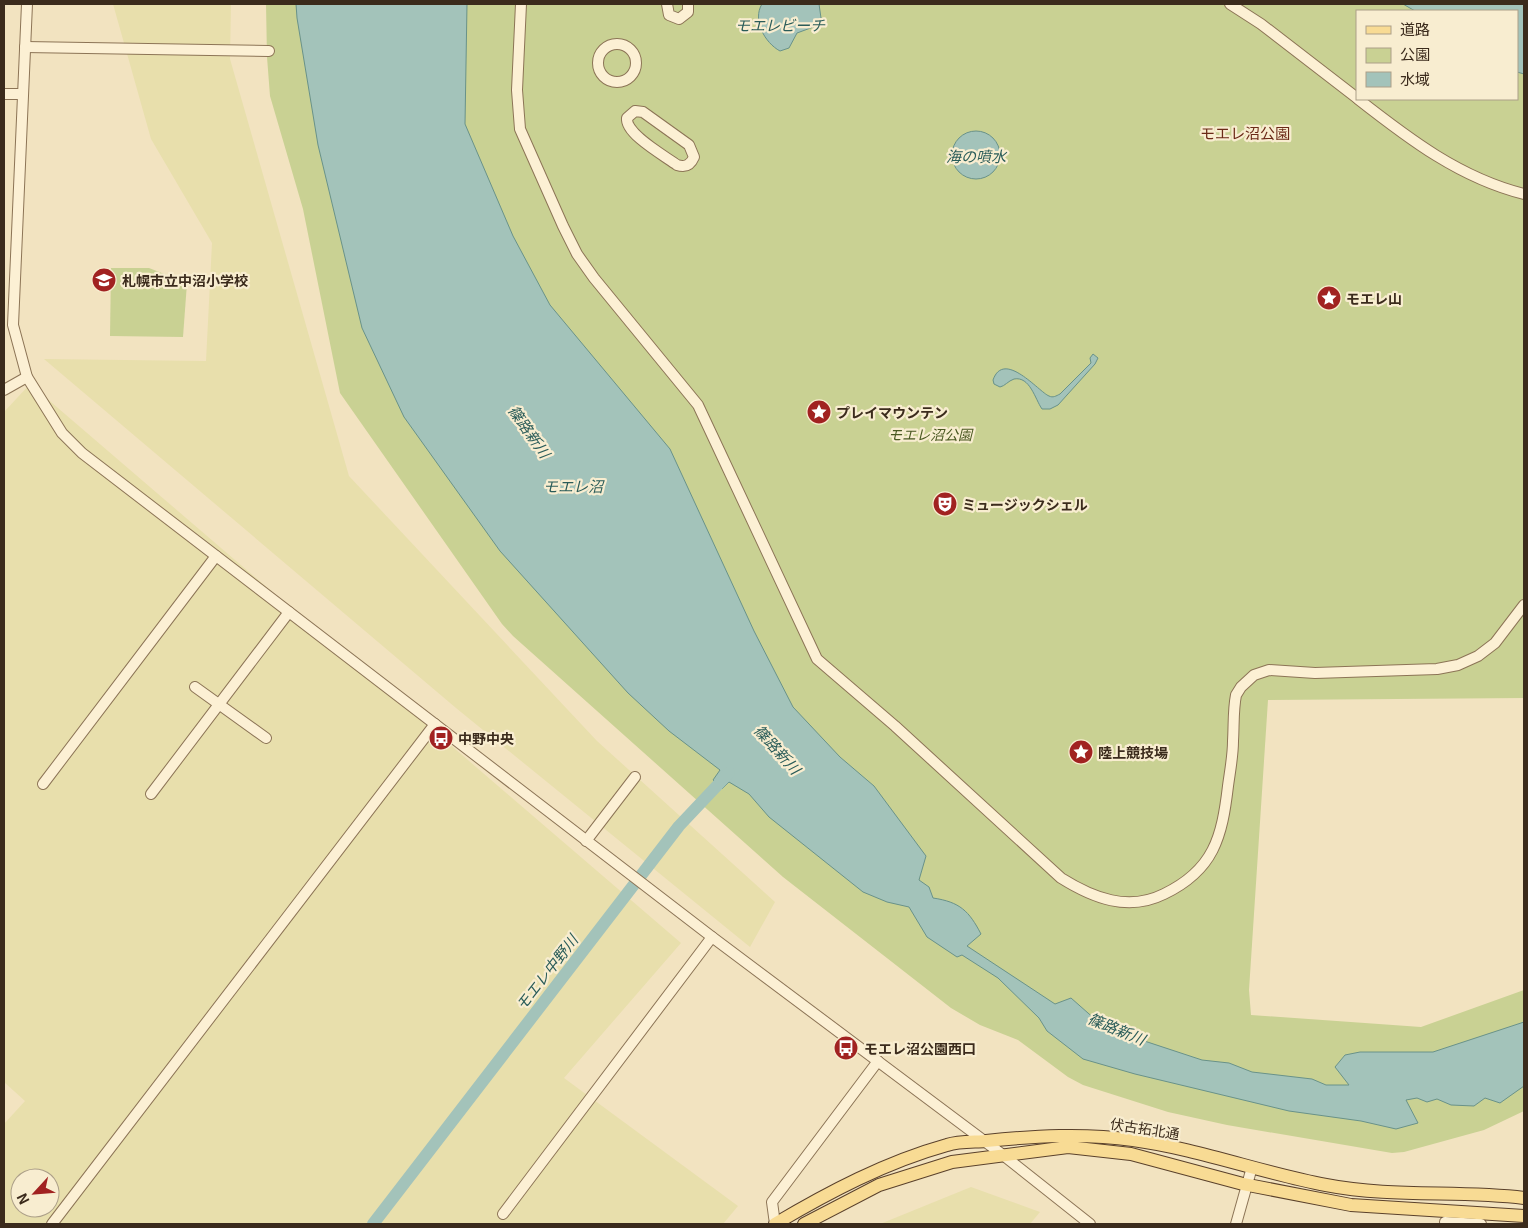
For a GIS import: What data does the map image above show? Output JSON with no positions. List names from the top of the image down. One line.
{"streets":{"main road":["伏古拓北通"]},"districts":["モエレ沼公園"],"water":["モエレビーチ","海の噴水","篠路新川","モエレ沼","モエレ中野川"],"parks":["モエレ沼公園"],"places":{"school or university":["札幌市立中沼小学校"],"place":["モエレ山","プレイマウンテン","陸上競技場"],"theatre":["ミュージックシェル"],"bus stop":["中野中央","モエレ沼公園西口"]},"legend":["道路","公園","水域"],"north":"bottom left"}
